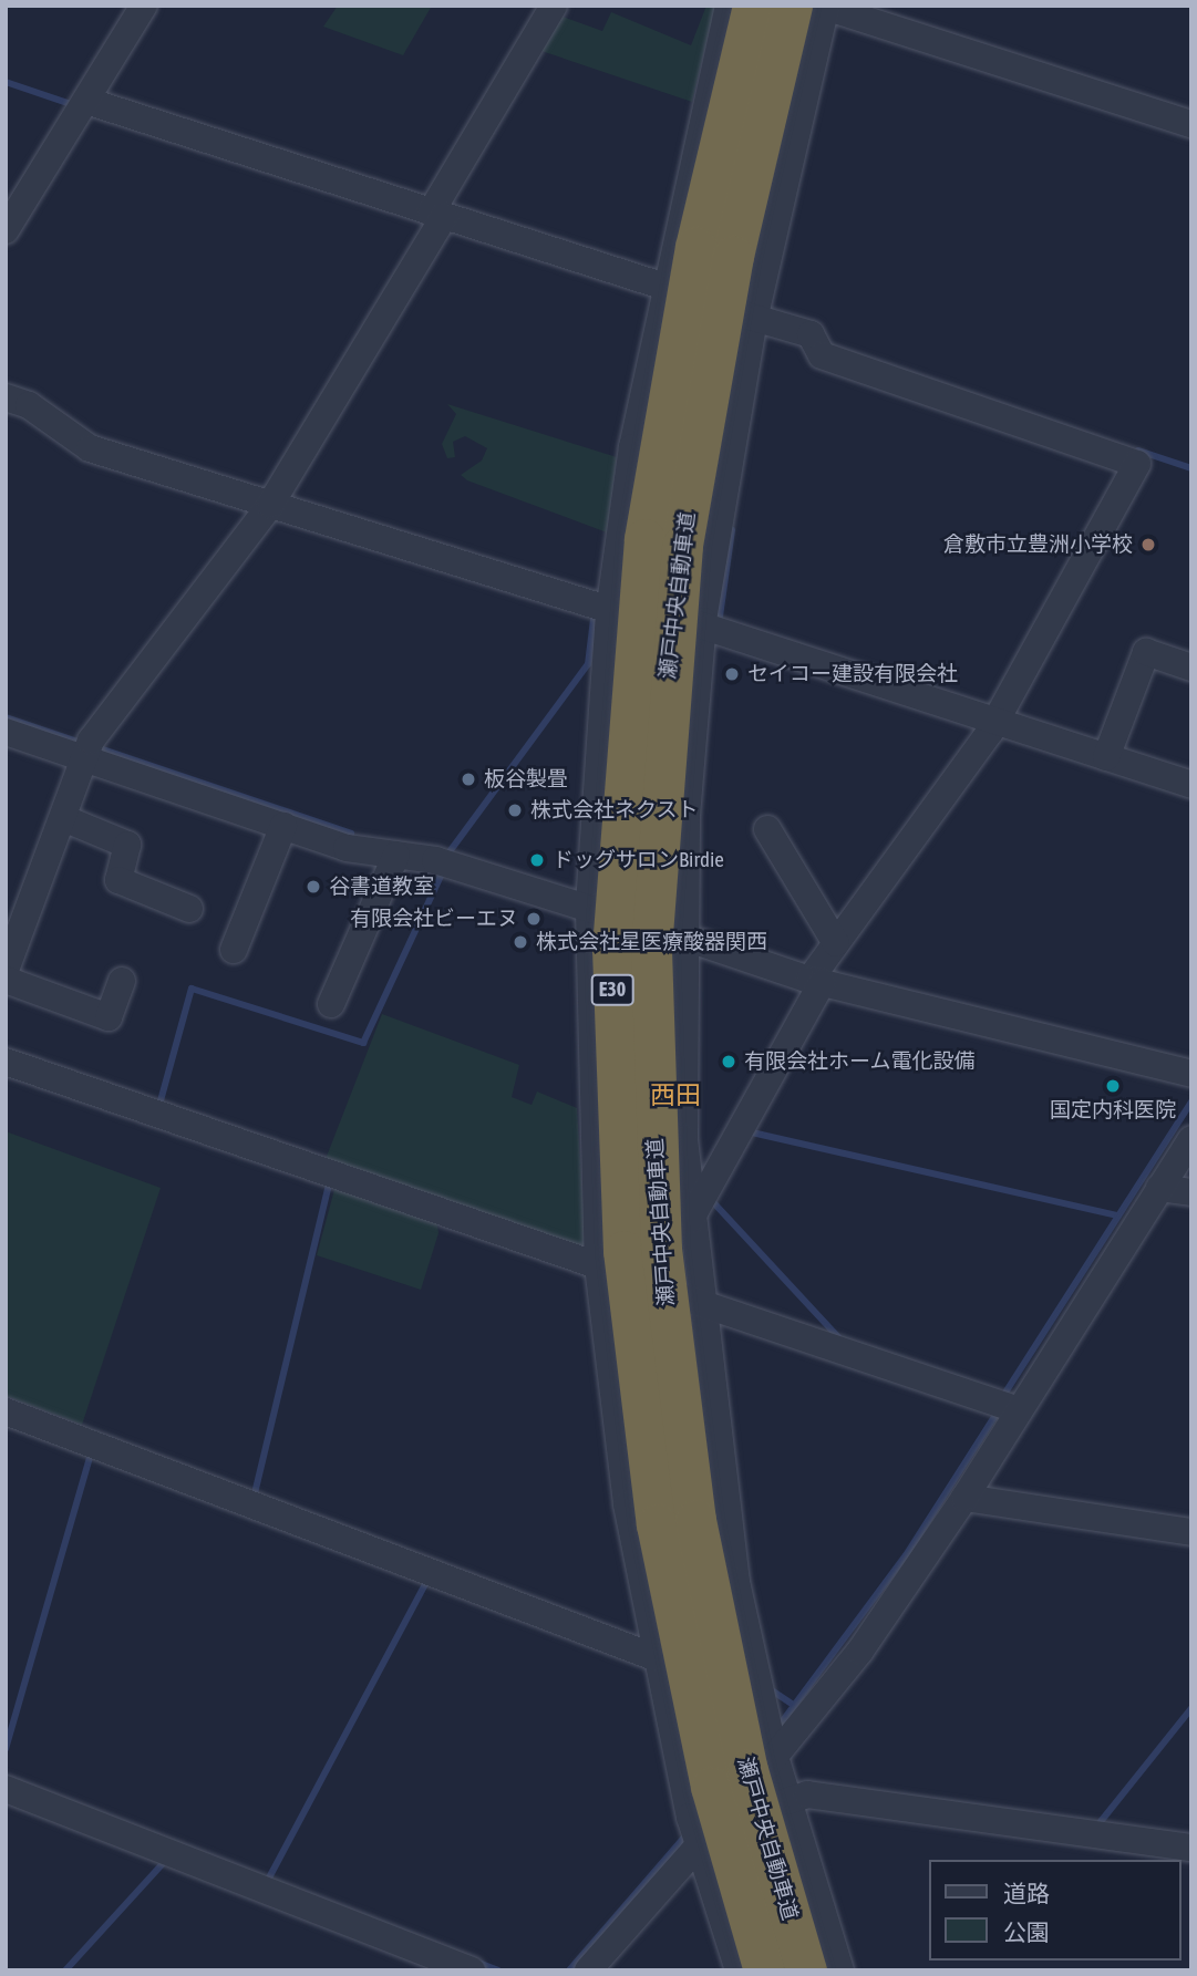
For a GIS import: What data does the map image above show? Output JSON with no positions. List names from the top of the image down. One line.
{"streets":{"highway":["瀬戸中央自動車道","E30"]},"districts":["西田"],"places":["倉敷市立豊洲小学校","セイコー建設有限会社","板谷製畳","株式会社ネクスト","ドッグサロンBirdie","谷書道教室","有限会社ビーエヌ","株式会社星医療酸器関西","有限会社ホーム電化設備","国定内科医院"],"legend":["道路","公園"]}
